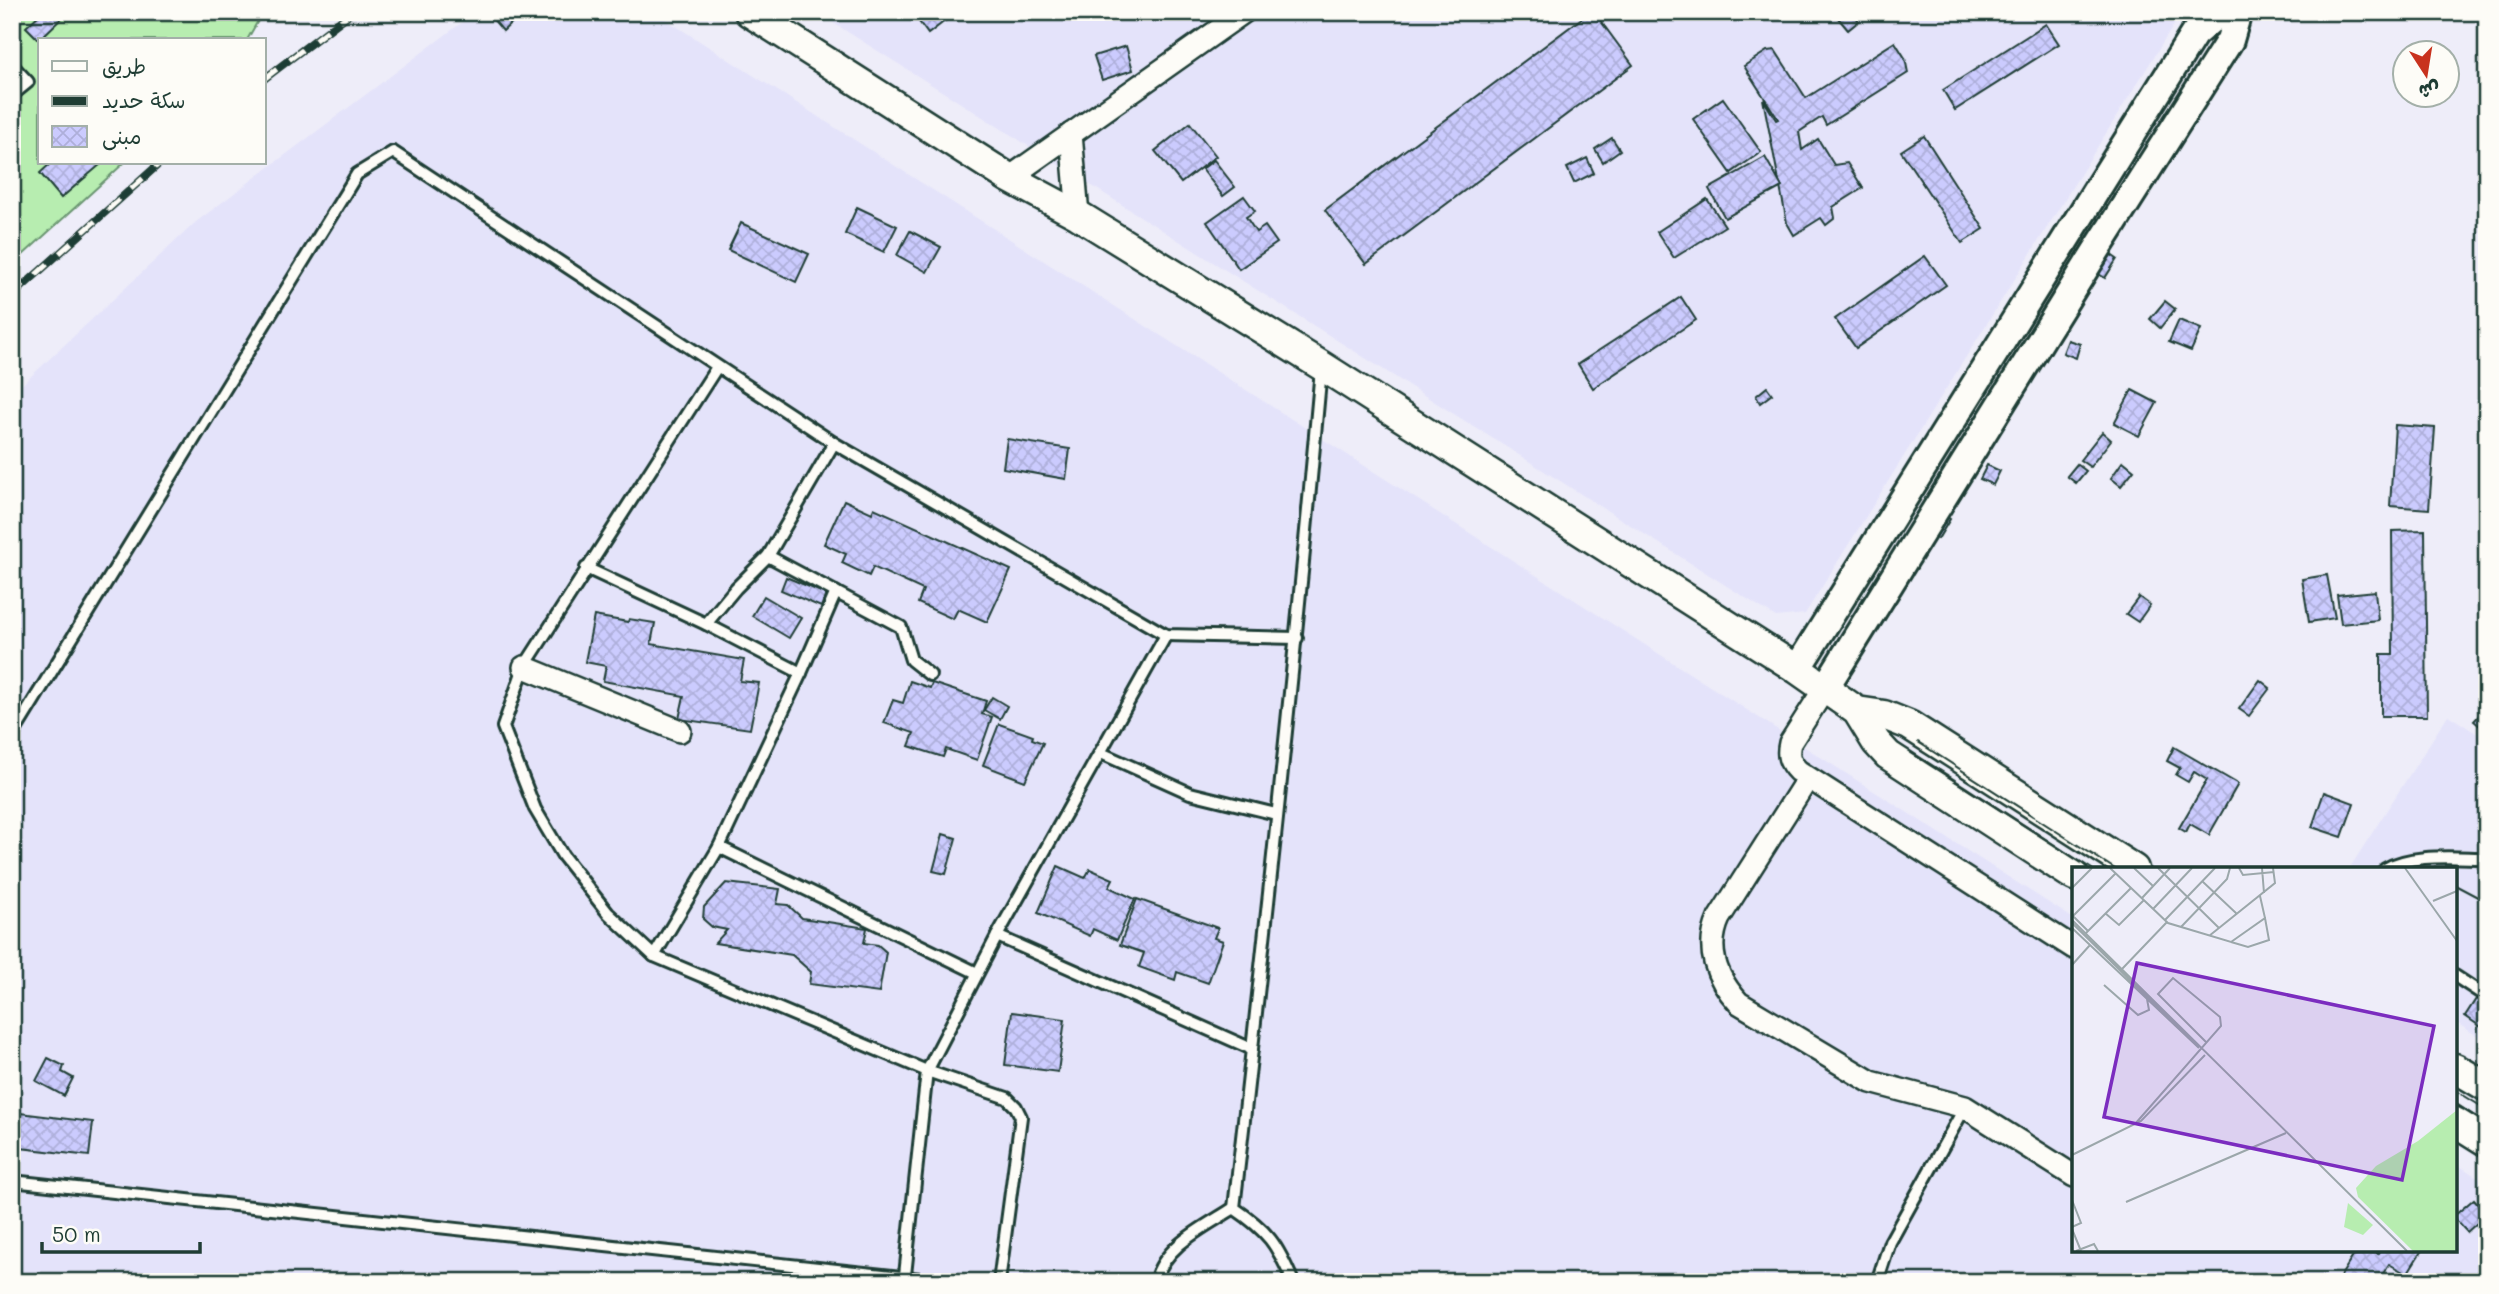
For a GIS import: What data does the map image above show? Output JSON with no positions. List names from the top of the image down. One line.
{"legend":["طريق","سكة حديد","مبنى"],"scale_bar":"50 m","north":"bottom"}
